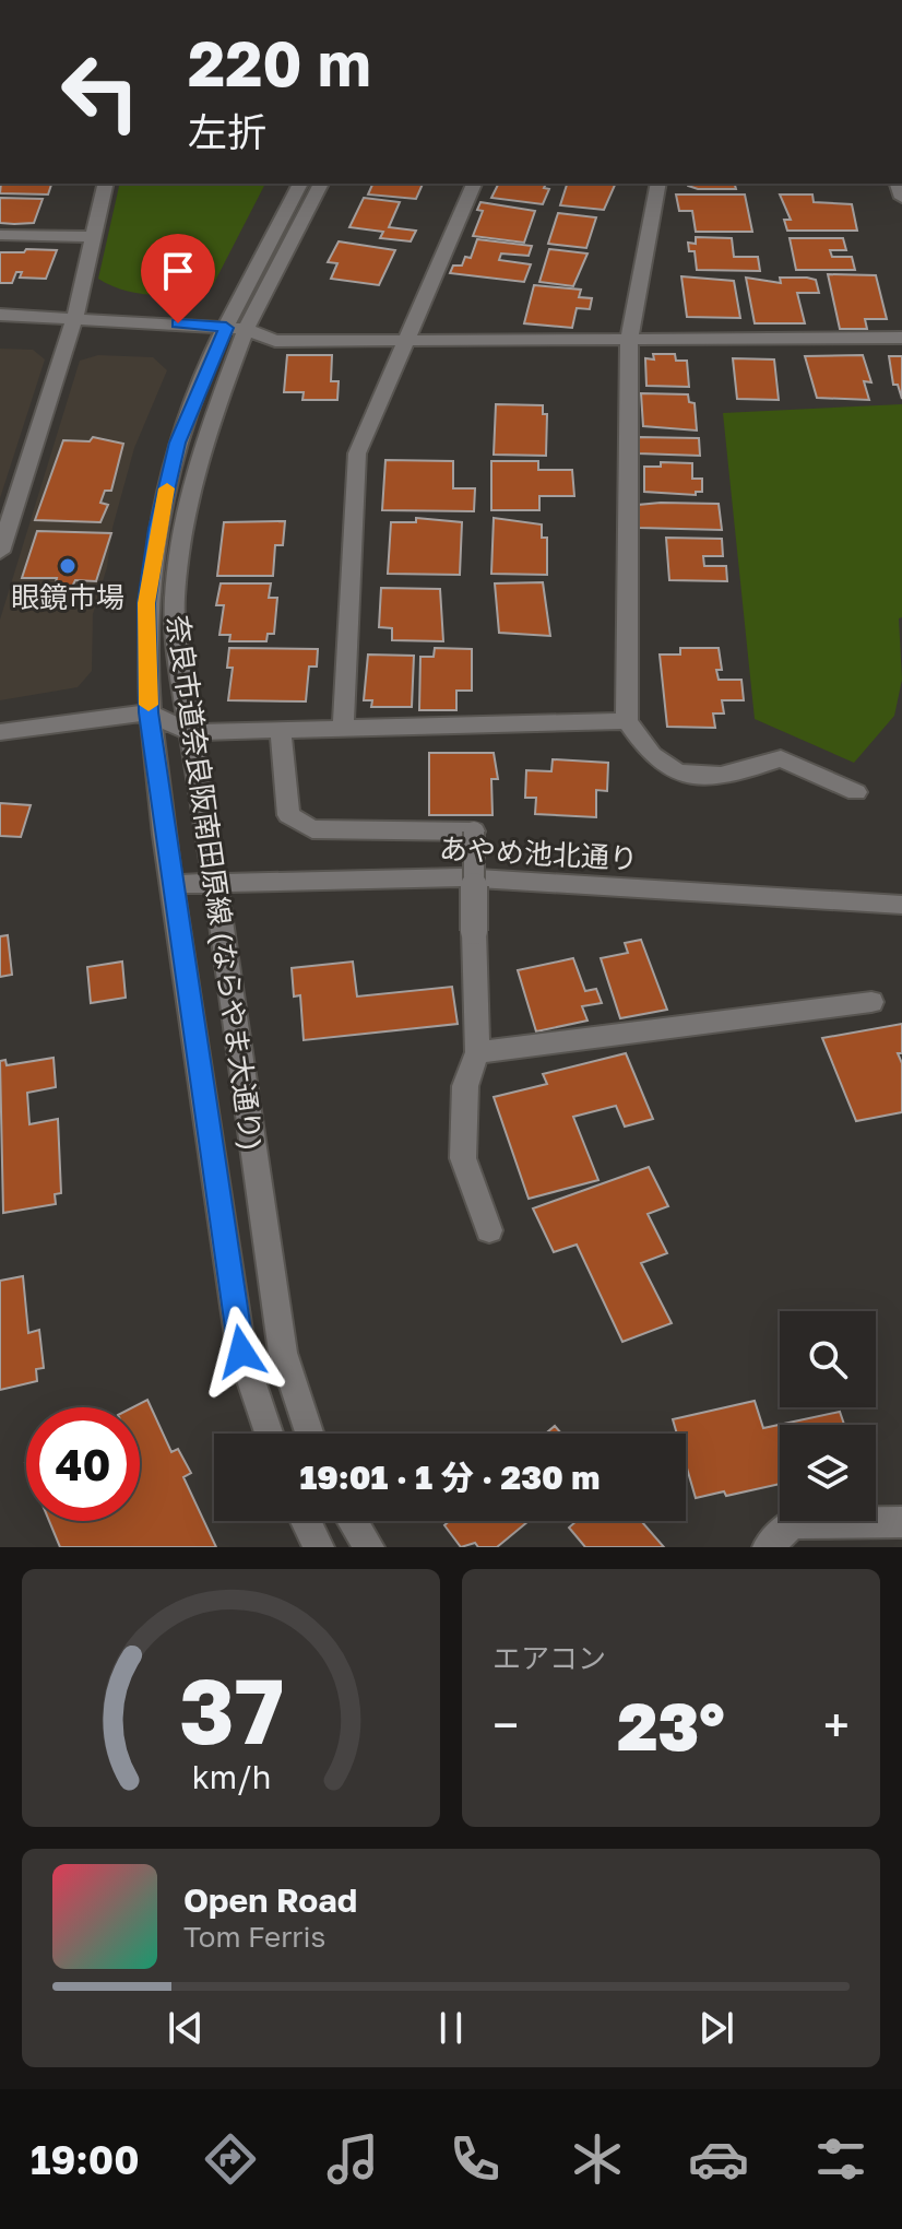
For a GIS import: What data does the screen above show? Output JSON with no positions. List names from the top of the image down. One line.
{"streets":{"street":["あやめ池北通り","奈良市道奈良阪南田原線 (ならやま大通り)"]},"crossings":[["あやめ池北通り","奈良市道奈良阪南田原線 (ならやま大通り)"]],"places":["眼鏡市場"],"page":{"turn":["220 m","左折"],"limit":"40","trip":"19:01 · 1 分 · 230 m","tile":"エアコン","heat":["−","23°","+"],"song":["Open Road","Tom Ferris"],"tabs":"19:00","gauge":["37","km/h"]}}
